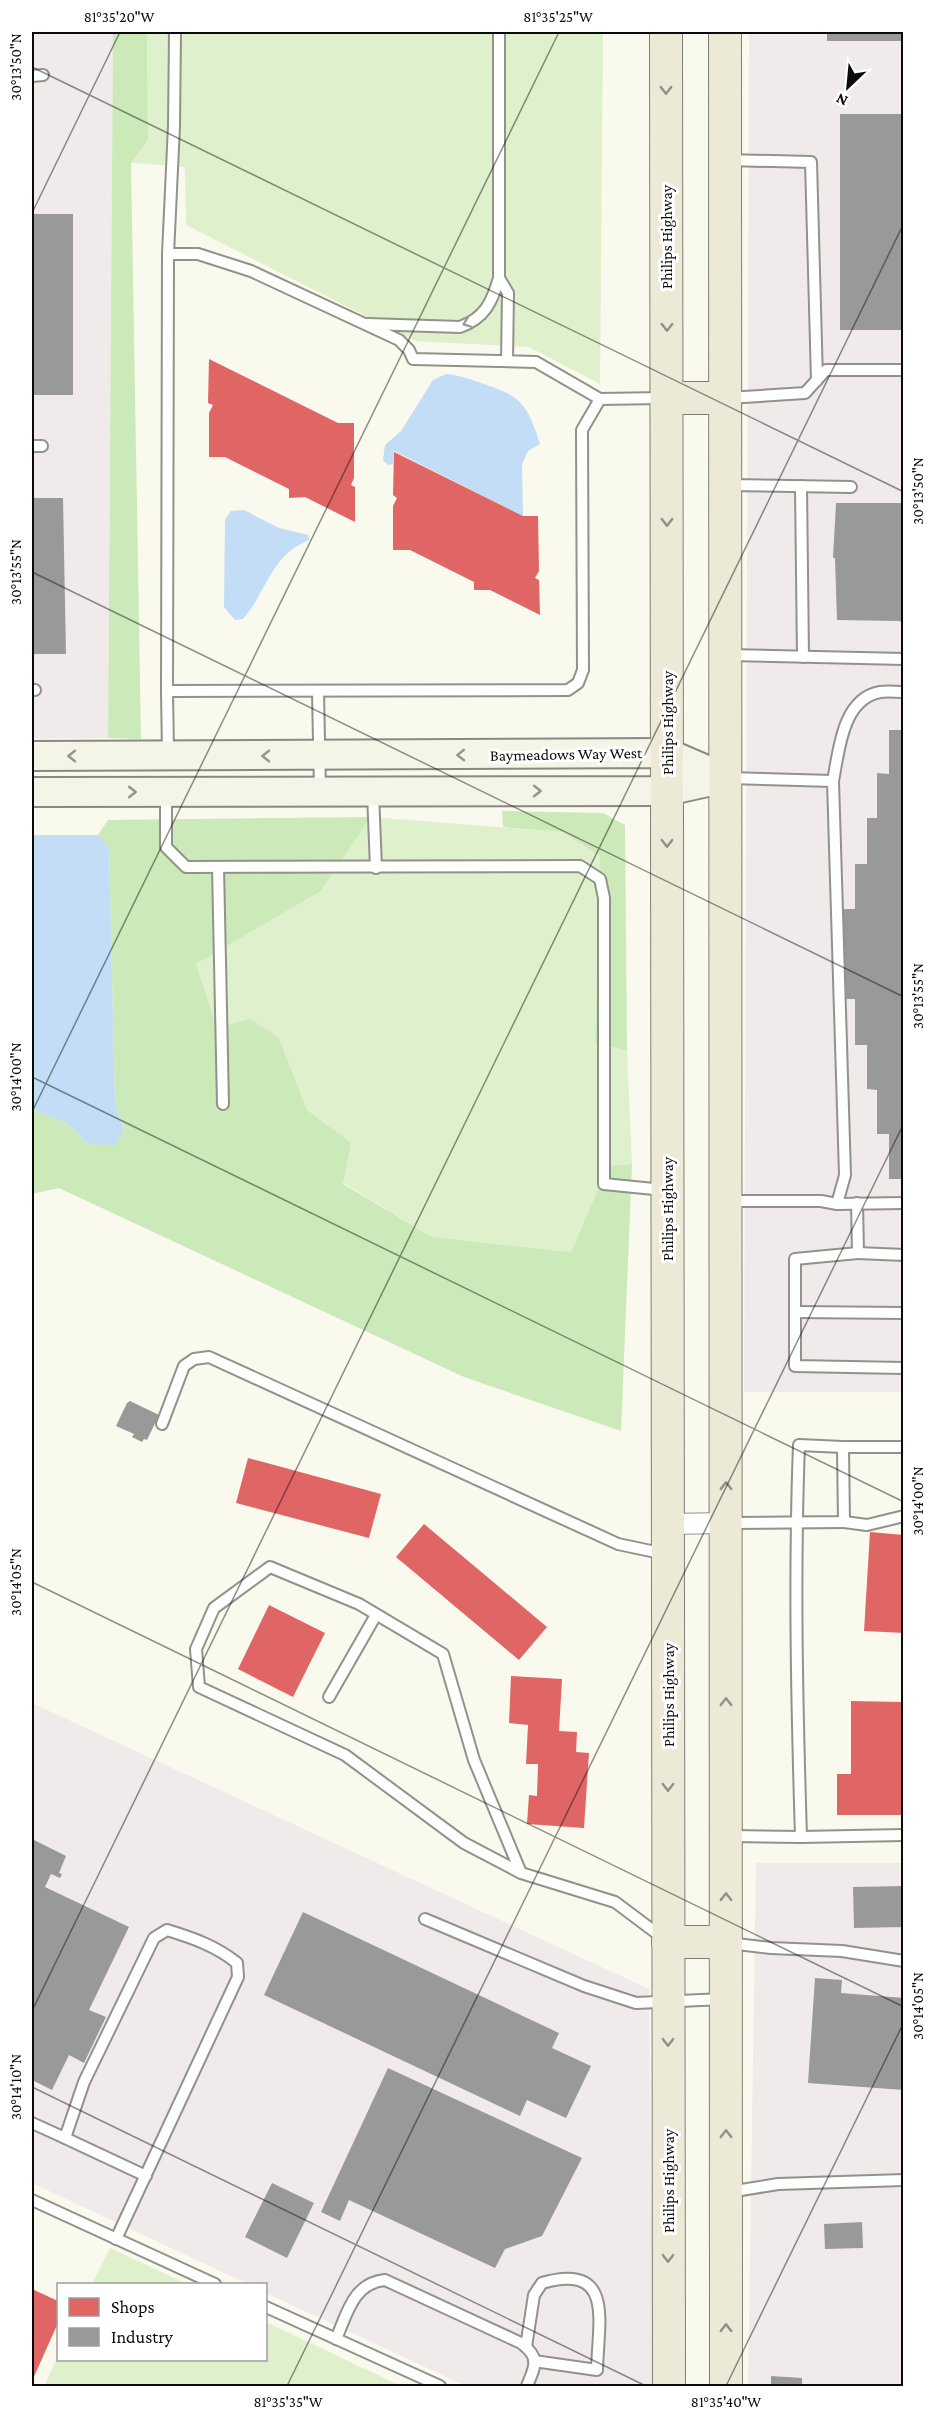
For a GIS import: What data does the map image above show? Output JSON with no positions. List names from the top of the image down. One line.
{"streets":{"main road":["Philips Highway"],"street":["Baymeadows Way West"]},"crossings":[["Philips Highway","Baymeadows Way West"]],"legend":["Shops","Industry"],"north":"bottom left","coordinates":["81°35'20\"W","81°35'25\"W","30°13'50\"N","30°13'55\"N","30°14'00\"N","30°14'05\"N","30°14'10\"N","81°35'35\"W","81°35'40\"W"]}
